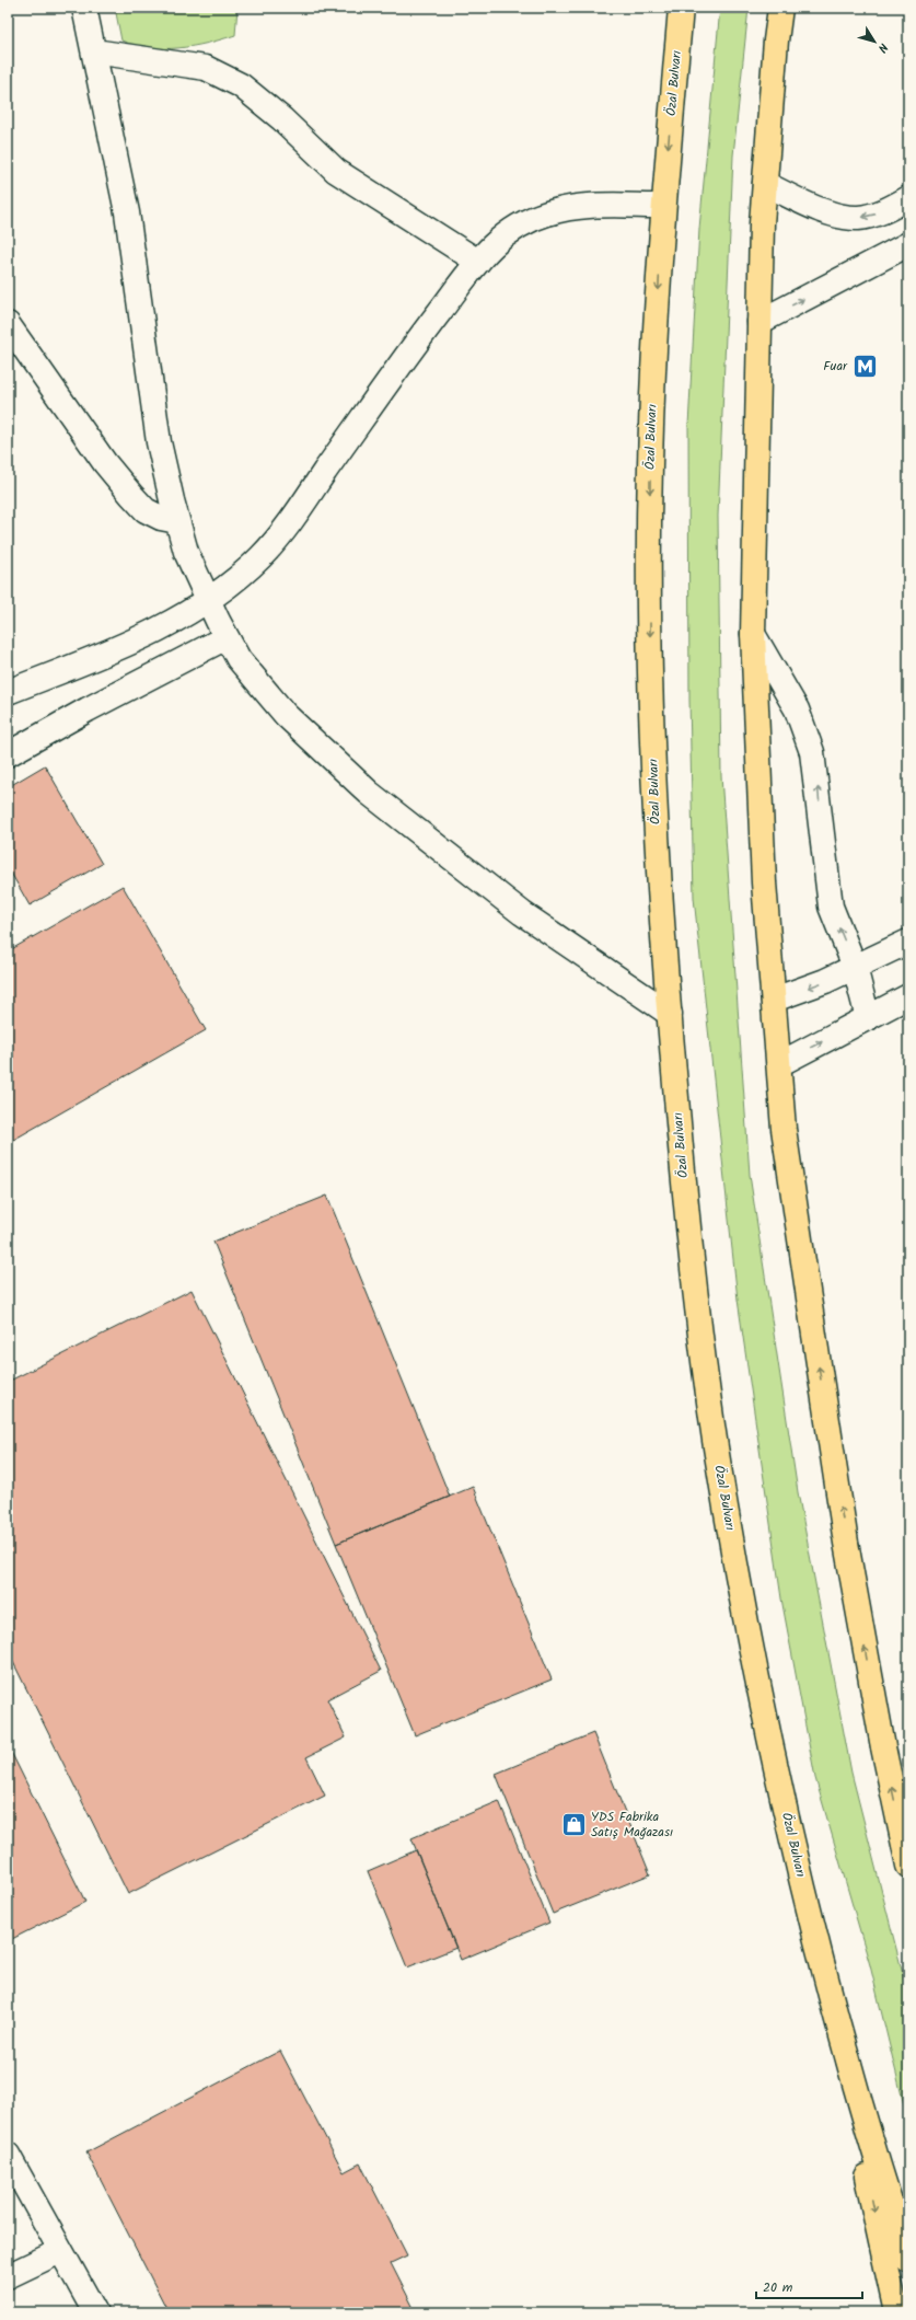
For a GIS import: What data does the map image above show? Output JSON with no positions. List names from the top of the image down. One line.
{"streets":{"highway":["Özal Bulvarı"]},"places":{"metro station":["Fuar"],"shop":["YDS Fabrika Satış Mağazası"]},"scale_bar":"20 m","north":"bottom right"}
